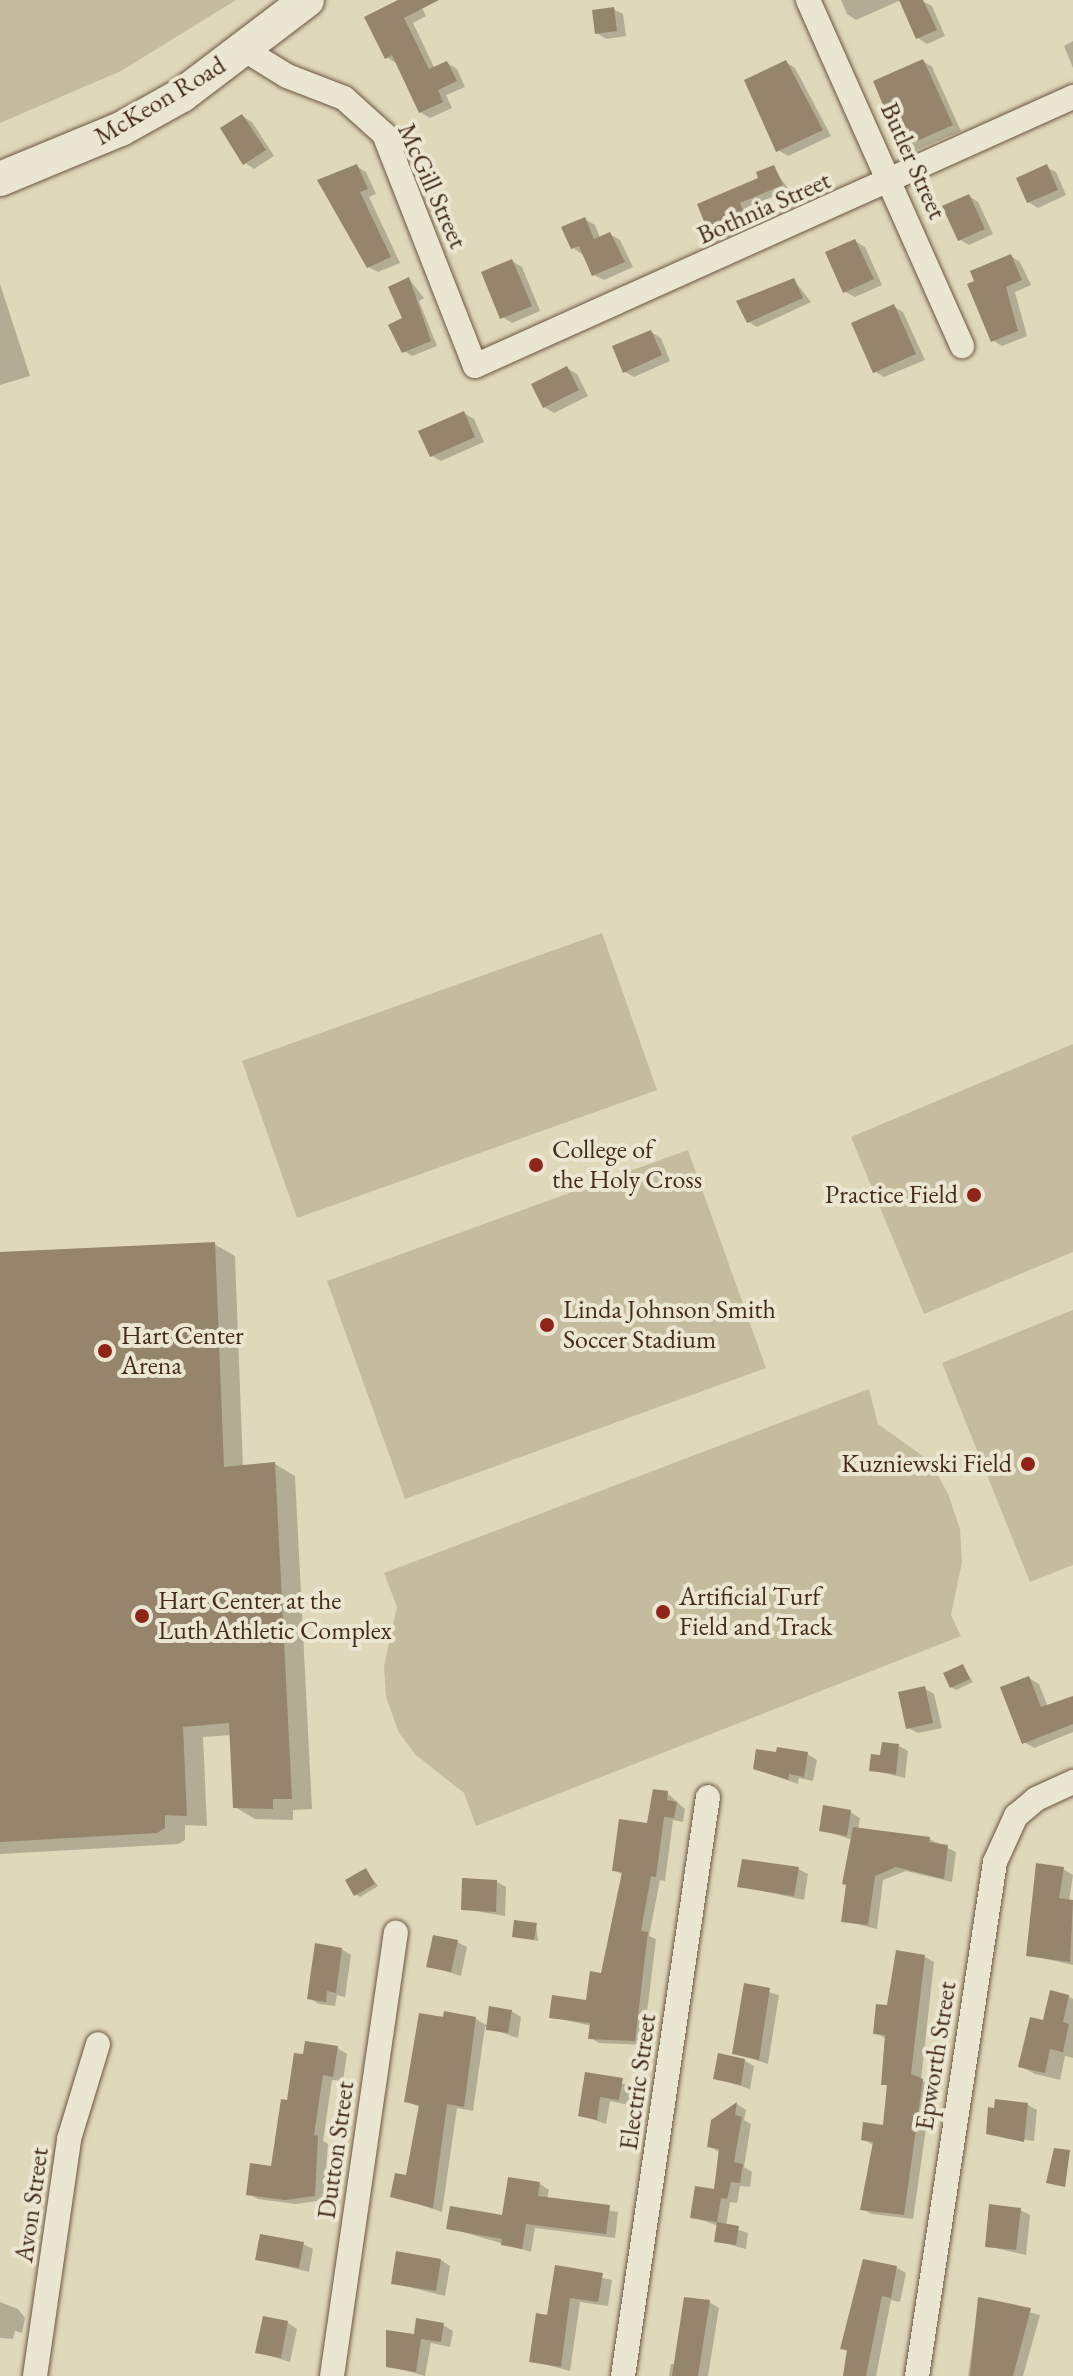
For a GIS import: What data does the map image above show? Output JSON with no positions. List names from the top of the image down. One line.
{"streets":{"main road":["McKeon Road"],"street":["Butler Street","McGill Street","Bothnia Street","Epworth Street","Electric Street","Dutton Street","Avon Street"]},"crossings":[["McKeon Road","McGill Street"],["Butler Street","Bothnia Street"],["McGill Street","Bothnia Street"]],"places":["College of the Holy Cross","Practice Field","Linda Johnson Smith Soccer Stadium","Hart Center Arena","Kuzniewski Field","Artificial Turf Field and Track","Hart Center at the Luth Athletic Complex"]}
